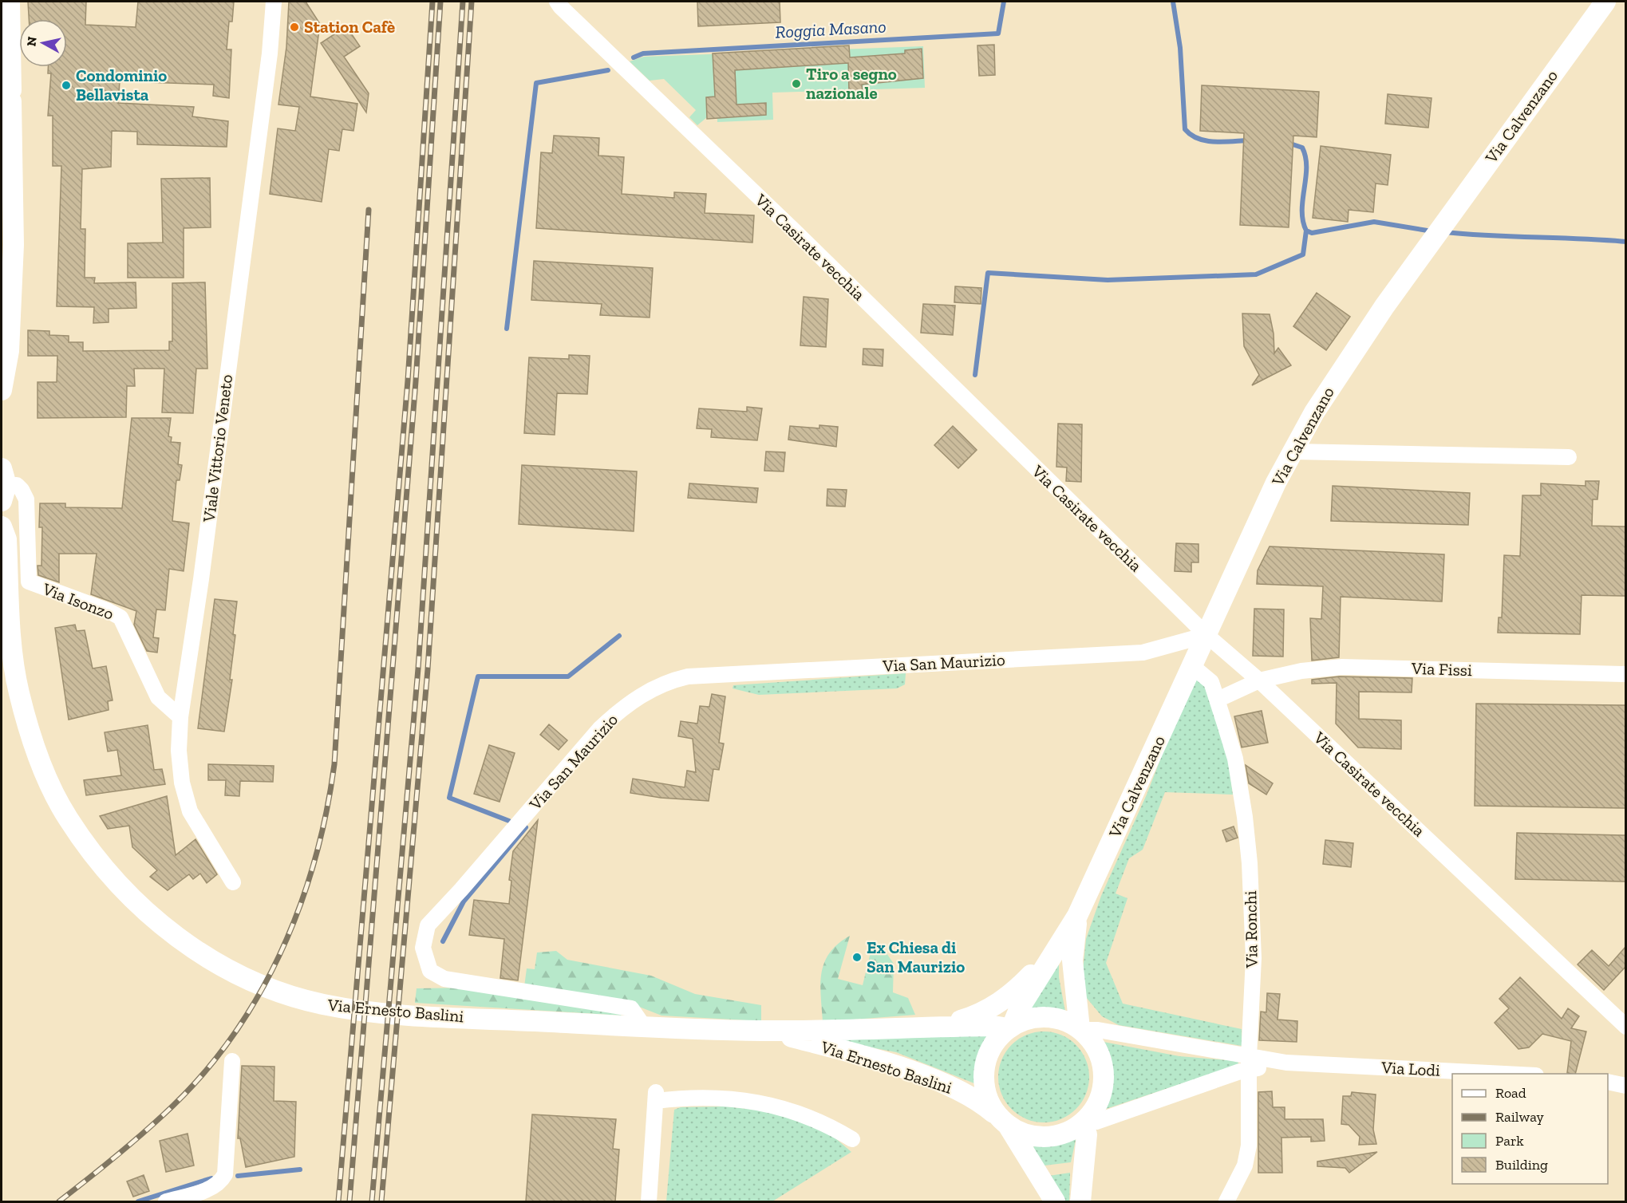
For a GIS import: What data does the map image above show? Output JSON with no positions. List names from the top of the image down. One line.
{"streets":{"main road":["Via Calvenzano","Via Ernesto Baslini"],"street":["Via Casirate vecchia","Viale Vittorio Veneto","Via Isonzo","Via San Maurizio","Via Fissi","Via Ronchi","Via Lodi"]},"crossings":[["Via Calvenzano","Via Casirate vecchia"],["Via Calvenzano","Via San Maurizio"],["Via Calvenzano","Via Ronchi"],["Via Calvenzano","Via Ernesto Baslini"],["Via Calvenzano","Via Lodi"],["Via Casirate vecchia","Via San Maurizio"],["Via Casirate vecchia","Via Fissi"],["Viale Vittorio Veneto","Via Isonzo"],["Via San Maurizio","Via Ernesto Baslini"],["Via Fissi","Via Ronchi"],["Via Ronchi","Via Lodi"],["Via Ernesto Baslini","Via Lodi"]],"water":["Roggia Masano"],"places":["Station Cafè","Tiro a segno nazionale","Condominio Bellavista","Ex Chiesa di San Maurizio"],"legend":["Road","Railway","Park","Building"],"north":"left"}
